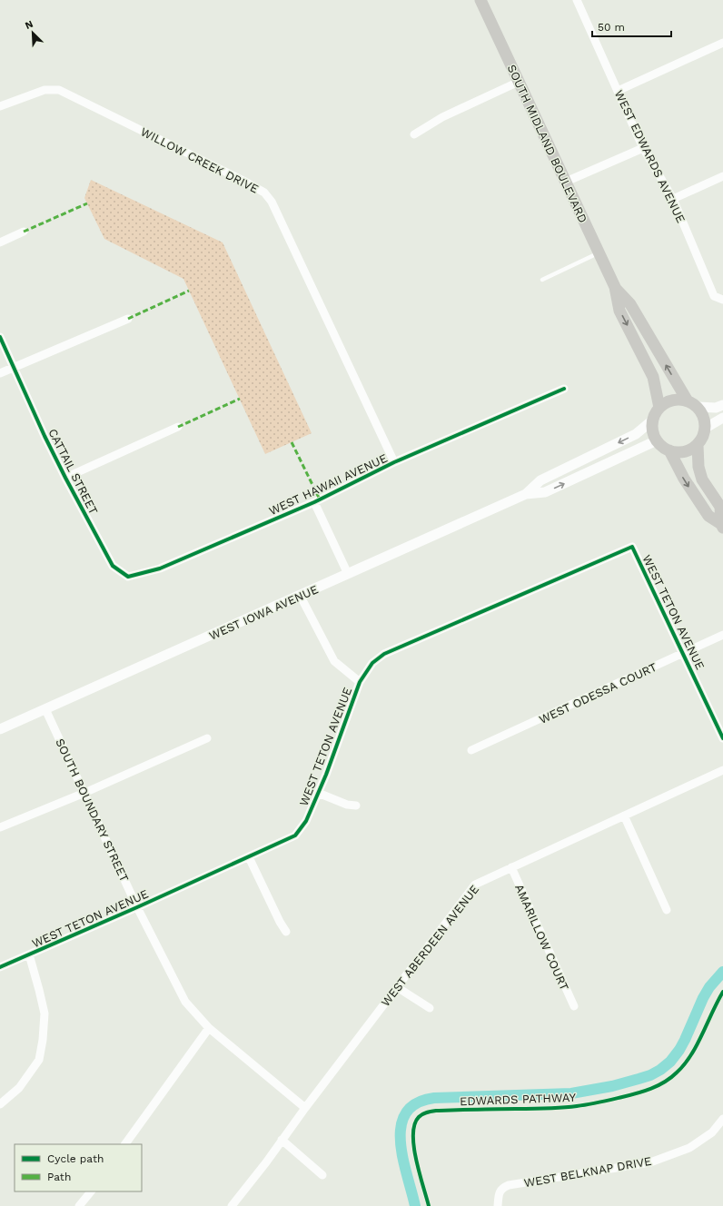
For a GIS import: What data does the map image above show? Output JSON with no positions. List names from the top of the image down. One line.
{"streets":{"main road":["SOUTH MIDLAND BOULEVARD"],"street":["WEST EDWARDS AVENUE","WILLOW CREEK DRIVE","CATTAIL STREET","WEST HAWAII AVENUE","WEST IOWA AVENUE","WEST TETON AVENUE","WEST ODESSA COURT","SOUTH BOUNDARY STREET","AMARILLOW COURT","WEST ABERDEEN AVENUE","WEST BELKNAP DRIVE"],"cycle path":["EDWARDS PATHWAY"]},"crossings":[["SOUTH MIDLAND BOULEVARD","WEST IOWA AVENUE"],["WILLOW CREEK DRIVE","WEST HAWAII AVENUE"],["CATTAIL STREET","WEST HAWAII AVENUE"],["WEST IOWA AVENUE","SOUTH BOUNDARY STREET"],["WEST TETON AVENUE","WEST ODESSA COURT"],["WEST TETON AVENUE","SOUTH BOUNDARY STREET"],["SOUTH BOUNDARY STREET","WEST ABERDEEN AVENUE"],["AMARILLOW COURT","WEST ABERDEEN AVENUE"]],"legend":["Cycle path","Path"],"scale_bar":"50 m","north":"top left"}
